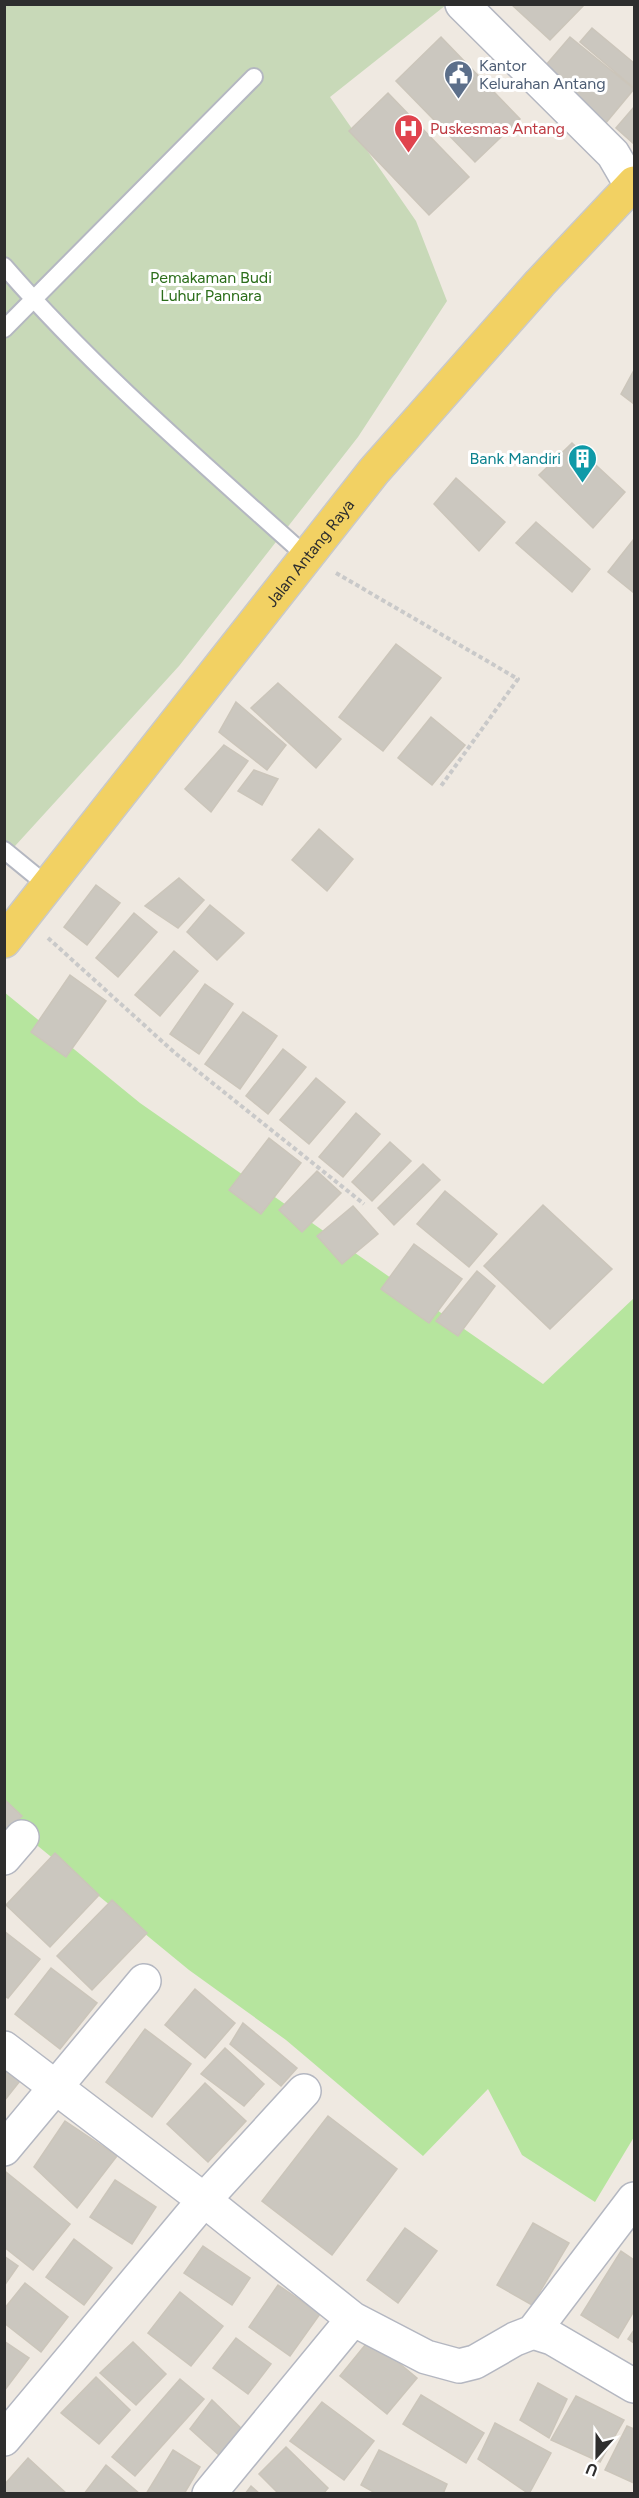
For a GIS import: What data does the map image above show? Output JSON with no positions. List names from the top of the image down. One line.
{"streets":{"main road":["Jalan Antang Raya"]},"parks":["Pemakaman Budi Luhur Pannara"],"places":{"public building":["Kantor Kelurahan Antang"],"hospital":["Puskesmas Antang"],"building":["Bank Mandiri"]},"north":"bottom"}
